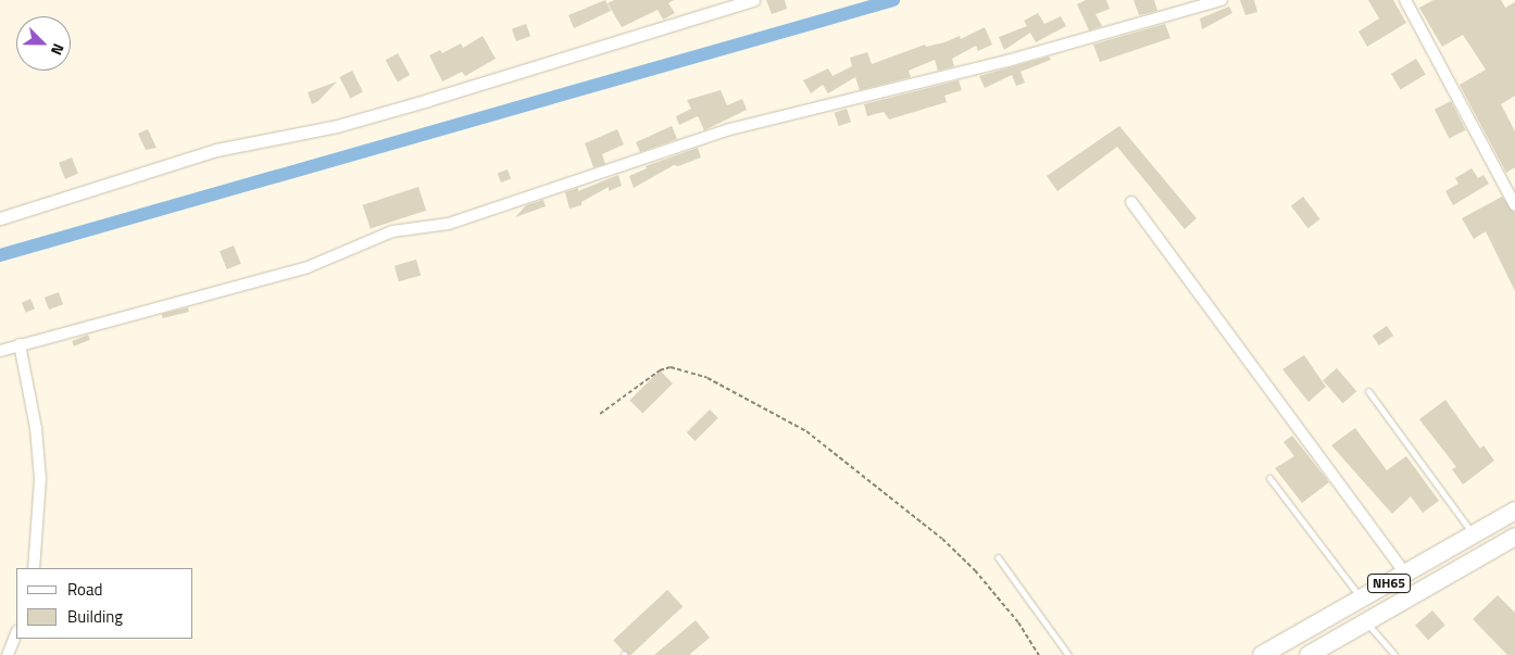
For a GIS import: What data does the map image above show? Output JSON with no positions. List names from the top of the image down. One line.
{"streets":{"highway":["NH65"]},"legend":["Road","Building"],"north":"bottom right"}
